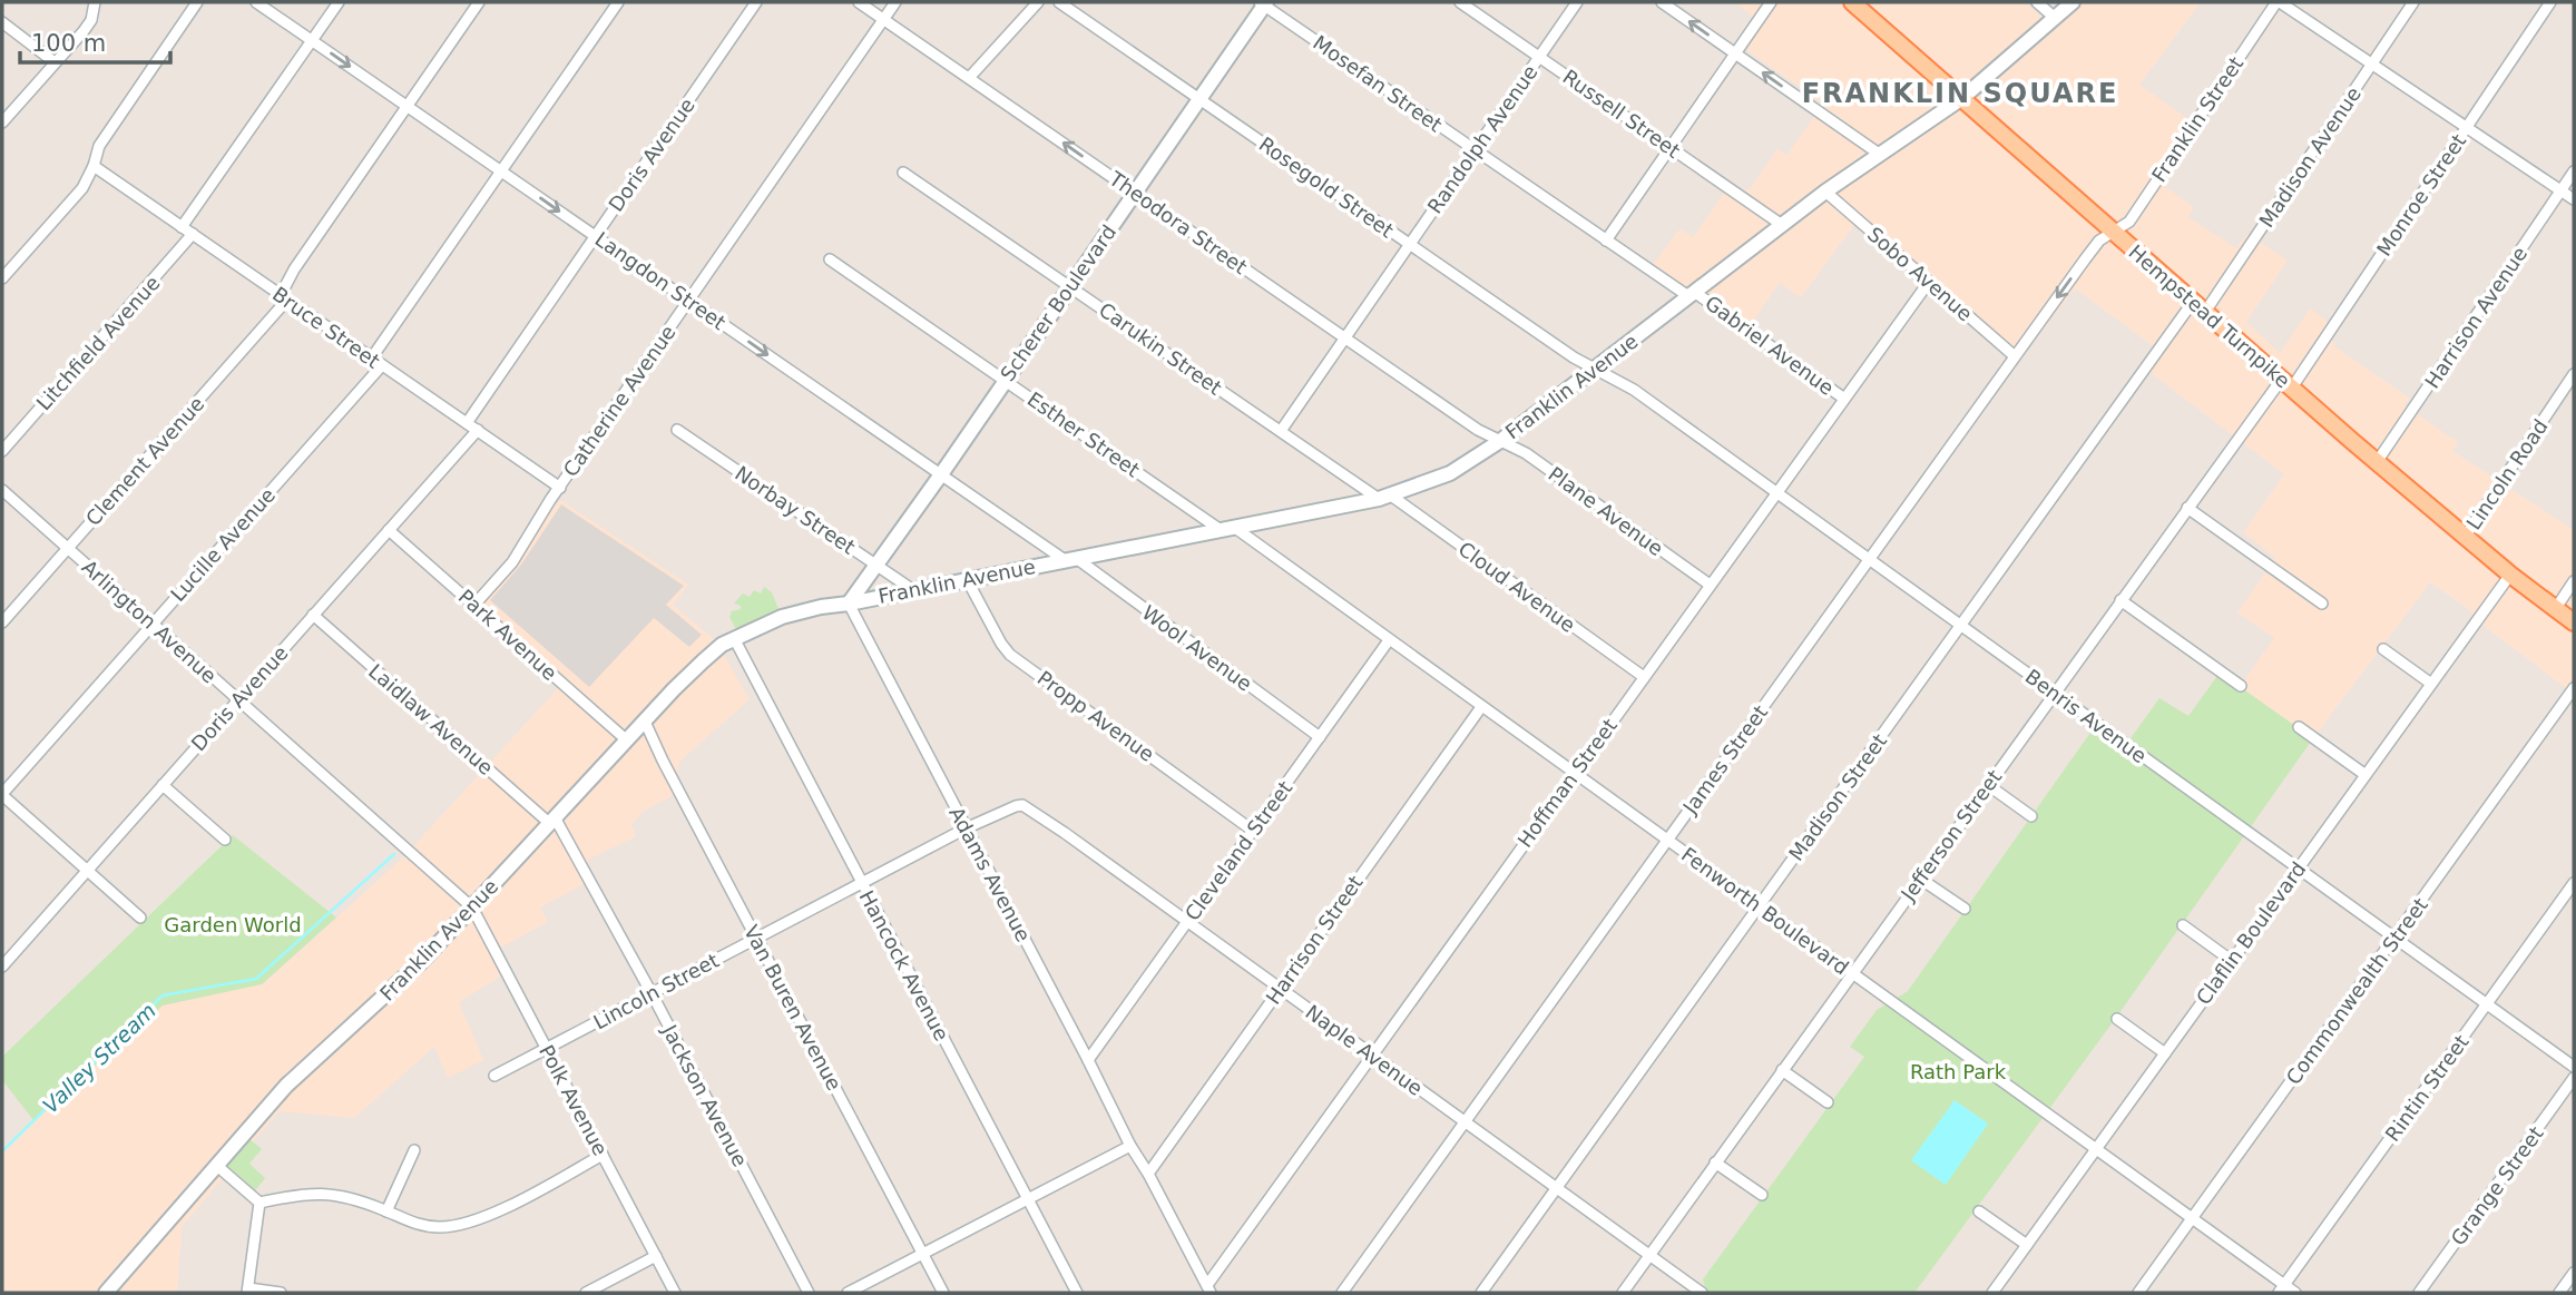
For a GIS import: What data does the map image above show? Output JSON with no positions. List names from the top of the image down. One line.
{"streets":{"main road":["Scherer Boulevard","Hempstead Turnpike","Franklin Avenue"],"street":["Mosefan Street","Russell Street","Franklin Street","Randolph Avenue","Doris Avenue","Madison Avenue","Rosegold Street","Monroe Street","Theodora Street","Sobo Avenue","Langdon Street","Harrison Avenue","Bruce Street","Litchfield Avenue","Gabriel Avenue","Carukin Street","Catherine Avenue","Esther Street","Clement Avenue","Lincoln Road","Norbay Street","Plane Avenue","Lucille Avenue","Cloud Avenue","Arlington Avenue","Park Avenue","Wool Avenue","Propp Avenue","Benris Avenue","Laidlaw Avenue","James Street","Hoffman Street","Madison Street","Jefferson Street","Cleveland Street","Adams Avenue","Fenworth Boulevard","Claflin Boulevard","Harrison Street","Hancock Avenue","Lincoln Street","Commonwealth Street","Van Buren Avenue","Naple Avenue","Rintin Street","Jackson Avenue","Polk Avenue","Grange Street"]},"crossings":[["Mosefan Street","Randolph Avenue"],["Mosefan Street","Scherer Boulevard"],["Mosefan Street","Gabriel Avenue"],["Mosefan Street","Franklin Avenue"],["Russell Street","Randolph Avenue"],["Russell Street","Franklin Avenue"],["Franklin Street","Hempstead Turnpike"],["Franklin Street","James Street"],["Randolph Avenue","Rosegold Street"],["Randolph Avenue","Theodora Street"],["Randolph Avenue","Carukin Street"],["Doris Avenue","Langdon Street"],["Doris Avenue","Bruce Street"],["Doris Avenue","Arlington Avenue"],["Doris Avenue","Park Avenue"],["Doris Avenue","Laidlaw Avenue"],["Madison Avenue","Hempstead Turnpike"],["Madison Avenue","Madison Street"],["Rosegold Street","Scherer Boulevard"],["Rosegold Street","Franklin Avenue"],["Rosegold Street","Benris Avenue"],["Monroe Street","Hempstead Turnpike"],["Monroe Street","Jefferson Street"],["Theodora Street","Scherer Boulevard"],["Theodora Street","Franklin Avenue"],["Theodora Street","Catherine Avenue"],["Theodora Street","Plane Avenue"],["Sobo Avenue","Franklin Avenue"],["Sobo Avenue","James Street"],["Sobo Avenue","Hoffman Street"],["Langdon Street","Scherer Boulevard"],["Langdon Street","Franklin Avenue"],["Langdon Street","Catherine Avenue"],["Langdon Street","Clement Avenue"],["Langdon Street","Wool Avenue"],["Scherer Boulevard","Carukin Street"],["Scherer Boulevard","Franklin Avenue"],["Scherer Boulevard","Esther Street"],["Scherer Boulevard","Norbay Street"],["Scherer Boulevard","Adams Avenue"],["Hempstead Turnpike","Harrison Avenue"],["Hempstead Turnpike","Franklin Avenue"],["Hempstead Turnpike","Lincoln Road"],["Hempstead Turnpike","James Street"],["Hempstead Turnpike","Madison Street"],["Hempstead Turnpike","Jefferson Street"],["Hempstead Turnpike","Claflin Boulevard"],["Bruce Street","Litchfield Avenue"],["Bruce Street","Catherine Avenue"],["Bruce Street","Clement Avenue"],["Bruce Street","Lucille Avenue"],["Gabriel Avenue","Franklin Avenue"],["Gabriel Avenue","Hoffman Street"],["Carukin Street","Franklin Avenue"],["Carukin Street","Cloud Avenue"],["Franklin Avenue","Esther Street"],["Franklin Avenue","Norbay Street"],["Franklin Avenue","Plane Avenue"],["Franklin Avenue","Cloud Avenue"],["Franklin Avenue","Arlington Avenue"],["Franklin Avenue","Park Avenue"],["Franklin Avenue","Wool Avenue"],["Franklin Avenue","Propp Avenue"],["Franklin Avenue","Benris Avenue"],["Franklin Avenue","Laidlaw Avenue"],["Franklin Avenue","Adams Avenue"],["Franklin Avenue","Fenworth Boulevard"],["Franklin Avenue","Hancock Avenue"],["Franklin Avenue","Van Buren Avenue"],["Franklin Avenue","Jackson Avenue"],["Franklin Avenue","Polk Avenue"],["Catherine Avenue","Park Avenue"],["Esther Street","Fenworth Boulevard"],["Clement Avenue","Arlington Avenue"],["Plane Avenue","Hoffman Street"],["Lucille Avenue","Arlington Avenue"],["Cloud Avenue","Hoffman Street"],["Arlington Avenue","Polk Avenue"],["Wool Avenue","Cleveland Street"],["Propp Avenue","Cleveland Street"],["Benris Avenue","James Street"],["Benris Avenue","Hoffman Street"],["Benris Avenue","Madison Street"],["Benris Avenue","Jefferson Street"],["Benris Avenue","Claflin Boulevard"],["Benris Avenue","Commonwealth Street"],["Benris Avenue","Rintin Street"],["Laidlaw Avenue","Jackson Avenue"],["James Street","Fenworth Boulevard"],["James Street","Naple Avenue"],["Hoffman Street","Fenworth Boulevard"],["Hoffman Street","Naple Avenue"],["Madison Street","Fenworth Boulevard"],["Madison Street","Naple Avenue"],["Jefferson Street","Fenworth Boulevard"],["Jefferson Street","Naple Avenue"],["Cleveland Street","Adams Avenue"],["Cleveland Street","Fenworth Boulevard"],["Cleveland Street","Naple Avenue"],["Adams Avenue","Harrison Street"],["Adams Avenue","Lincoln Street"],["Fenworth Boulevard","Claflin Boulevard"],["Fenworth Boulevard","Harrison Street"],["Fenworth Boulevard","Commonwealth Street"],["Fenworth Boulevard","Rintin Street"],["Harrison Street","Naple Avenue"],["Hancock Avenue","Lincoln Street"],["Lincoln Street","Van Buren Avenue"],["Lincoln Street","Naple Avenue"],["Lincoln Street","Jackson Avenue"],["Lincoln Street","Polk Avenue"]],"one_way":["Langdon Street"],"districts":["FRANKLIN SQUARE"],"water":["Valley Stream"],"parks":["Garden World","Rath Park"],"scale_bar":"100 m"}
